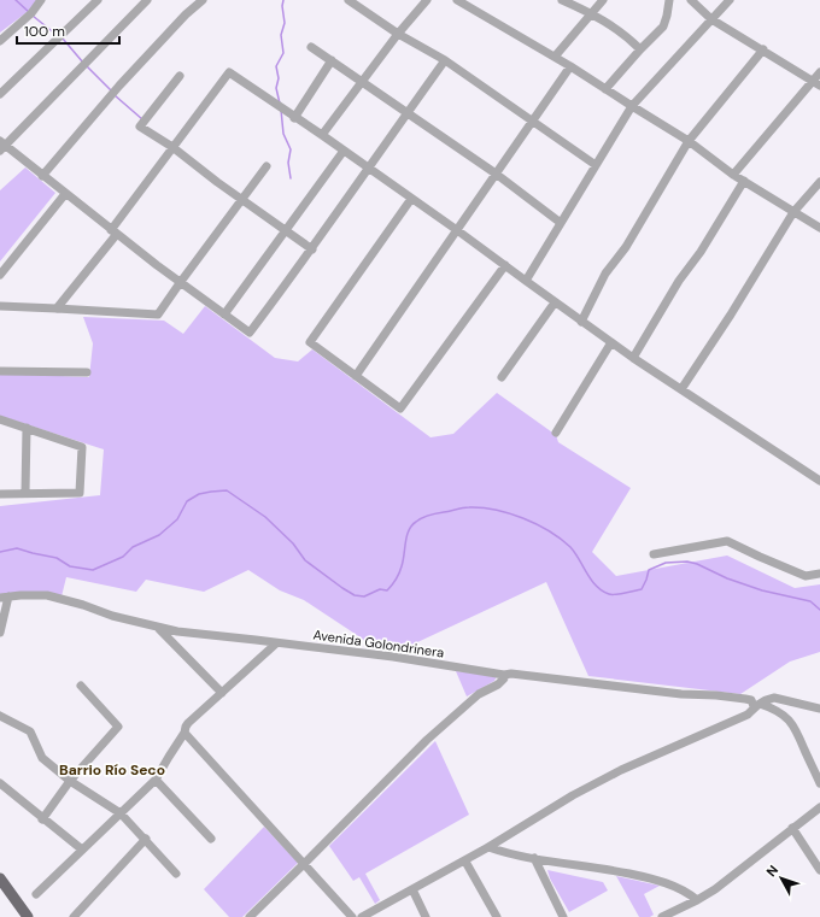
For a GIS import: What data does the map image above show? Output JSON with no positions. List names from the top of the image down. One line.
{"streets":{"street":["Avenida Golondrinera"]},"districts":["Barrio Río Seco"],"scale_bar":"100 m","north":"top left"}
